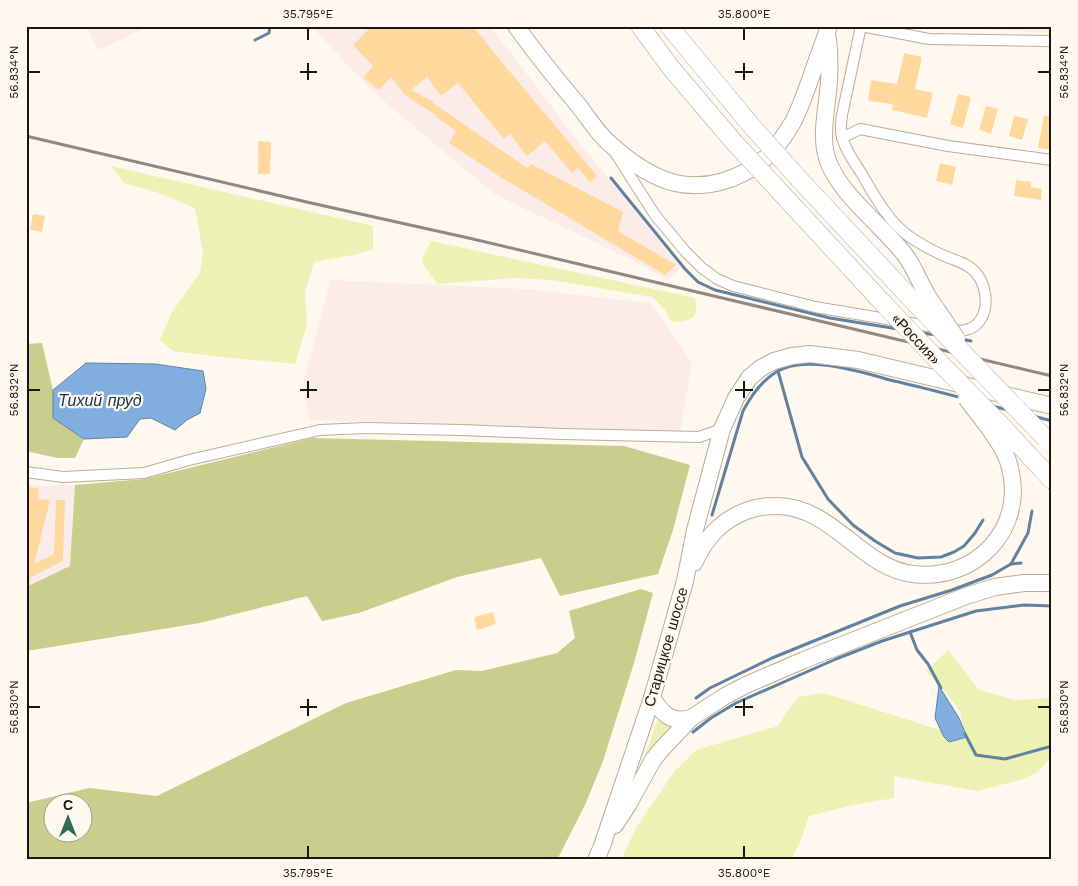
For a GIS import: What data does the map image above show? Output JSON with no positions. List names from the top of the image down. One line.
{"streets":{"highway":["«Россия»"],"main road":["Старицкое шоссе"]},"water":["Тихий пруд"],"north":"top","coordinates":["35.795°E","35.800°E","56.834°N","56.832°N","56.830°N"]}
